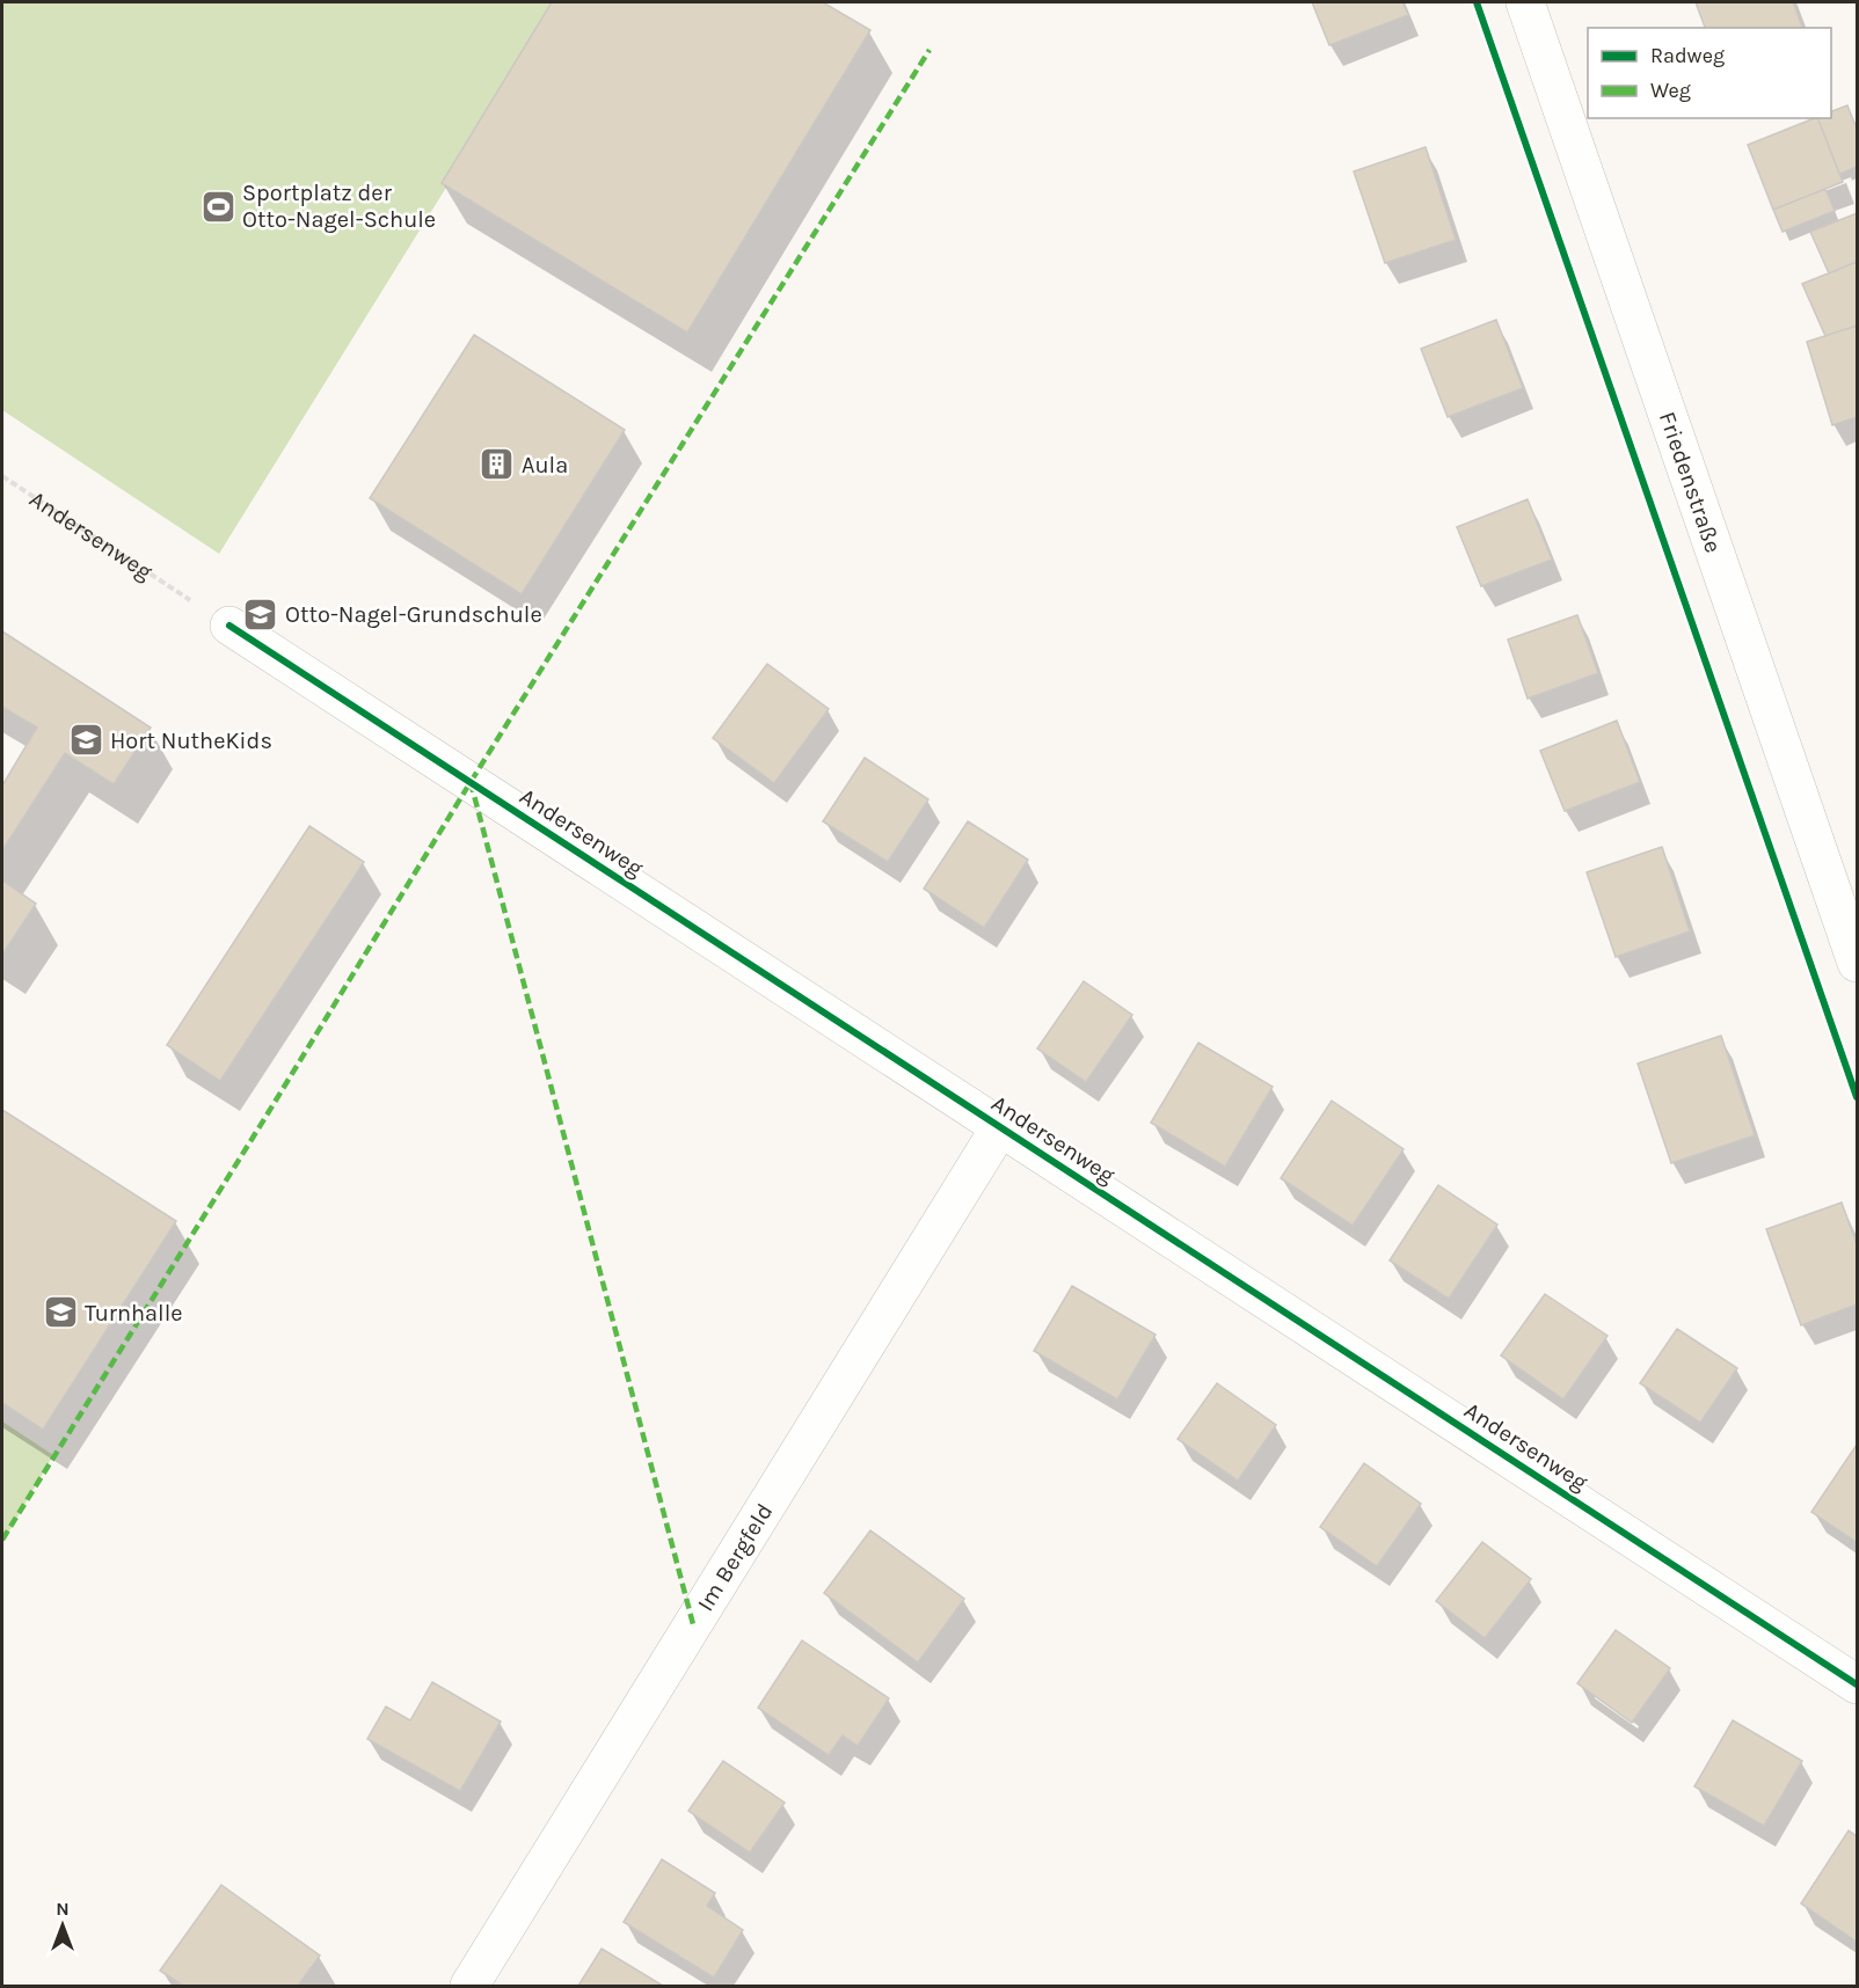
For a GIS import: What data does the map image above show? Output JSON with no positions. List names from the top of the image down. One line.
{"streets":{"street":["Friedenstraße","Andersenweg","Im Bergfeld"]},"crossings":[["Andersenweg","Im Bergfeld"]],"places":{"sports":["Sportplatz der Otto-Nagel-Schule"],"building":["Aula"],"school or university":["Otto-Nagel-Grundschule","Hort NutheKids","Turnhalle"]},"legend":["Radweg","Weg"],"north":"top"}
